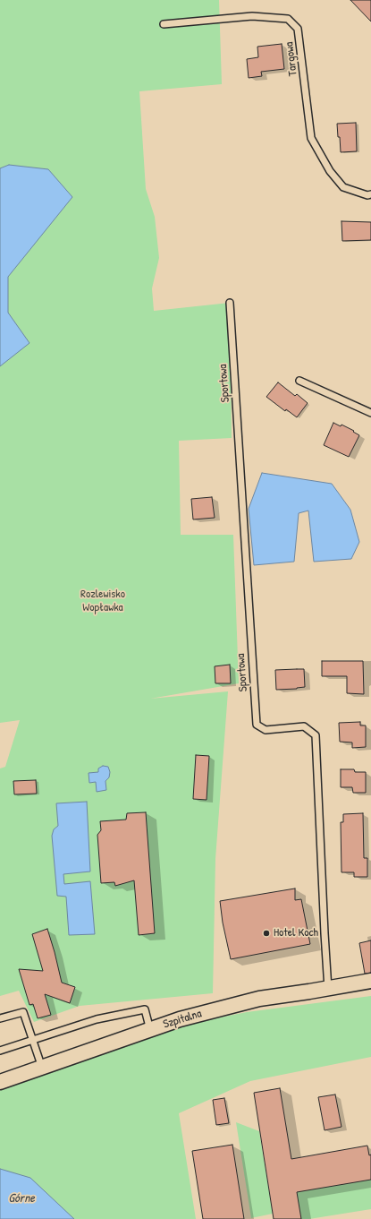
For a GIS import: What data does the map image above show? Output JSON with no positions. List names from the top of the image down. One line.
{"streets":{"street":["Szpitalna"],"lane":["Targowa","Sportowa"]},"crossings":[["Sportowa","Szpitalna"]],"water":["Górne"],"parks":["Rozlewisko Wopławka"],"places":["Hotel Koch"]}
